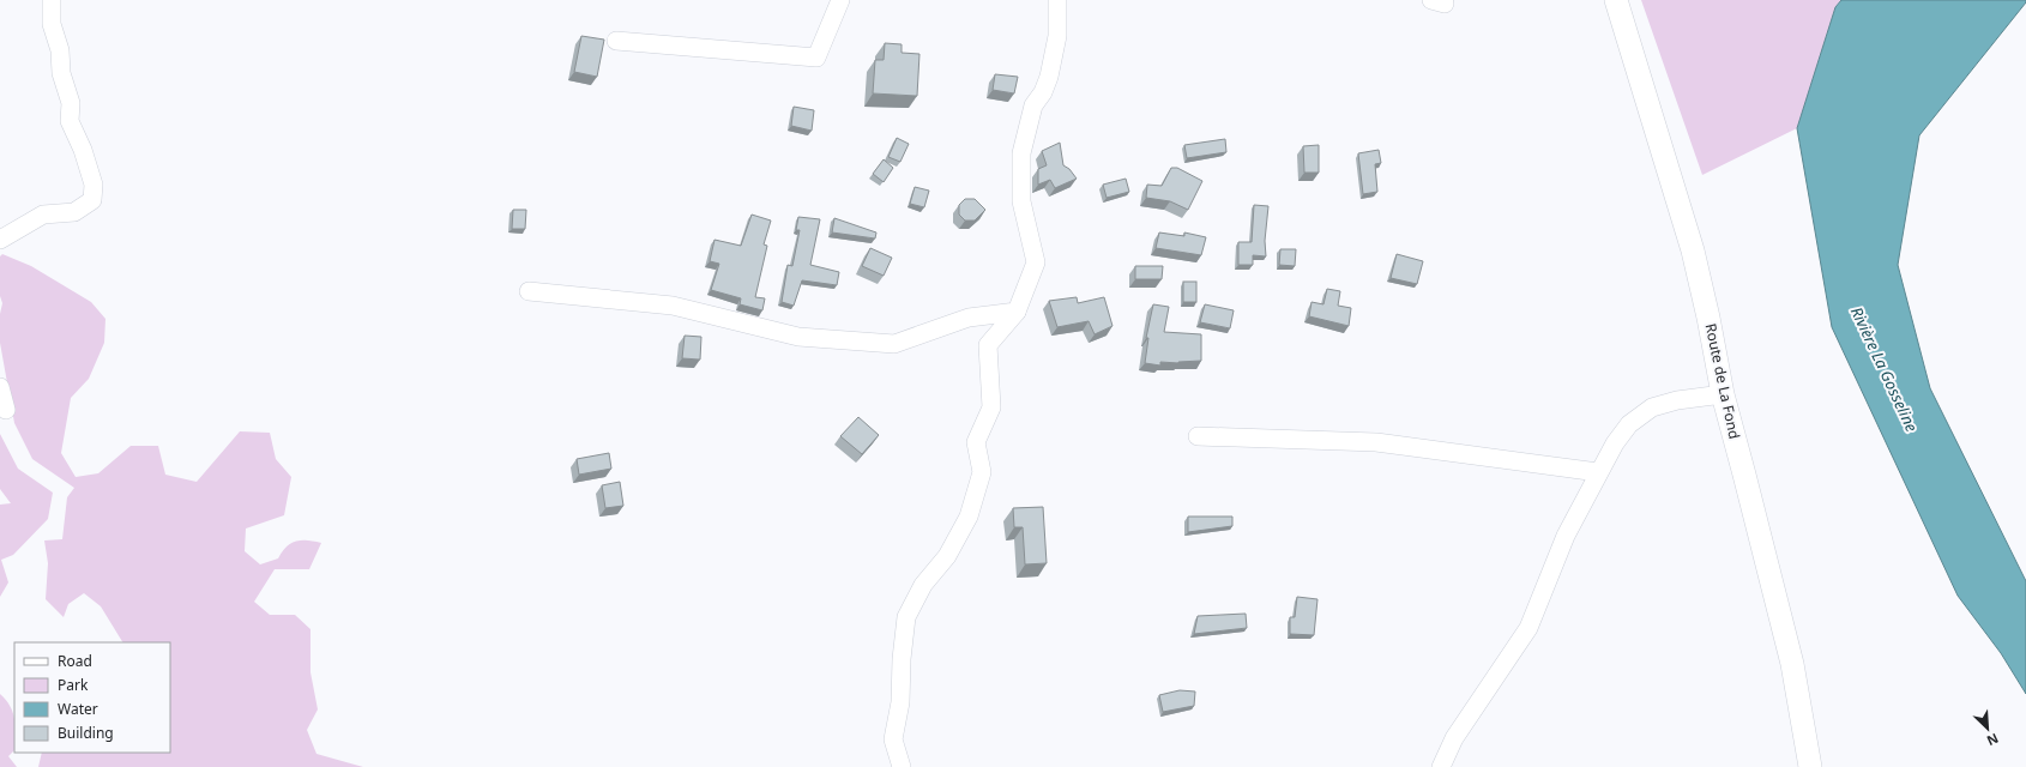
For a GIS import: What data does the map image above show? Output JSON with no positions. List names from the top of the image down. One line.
{"streets":{"street":["Route de La Fond"]},"water":["Rivière La Gosseline"],"legend":["Road","Park","Water","Building"],"north":"bottom right"}
